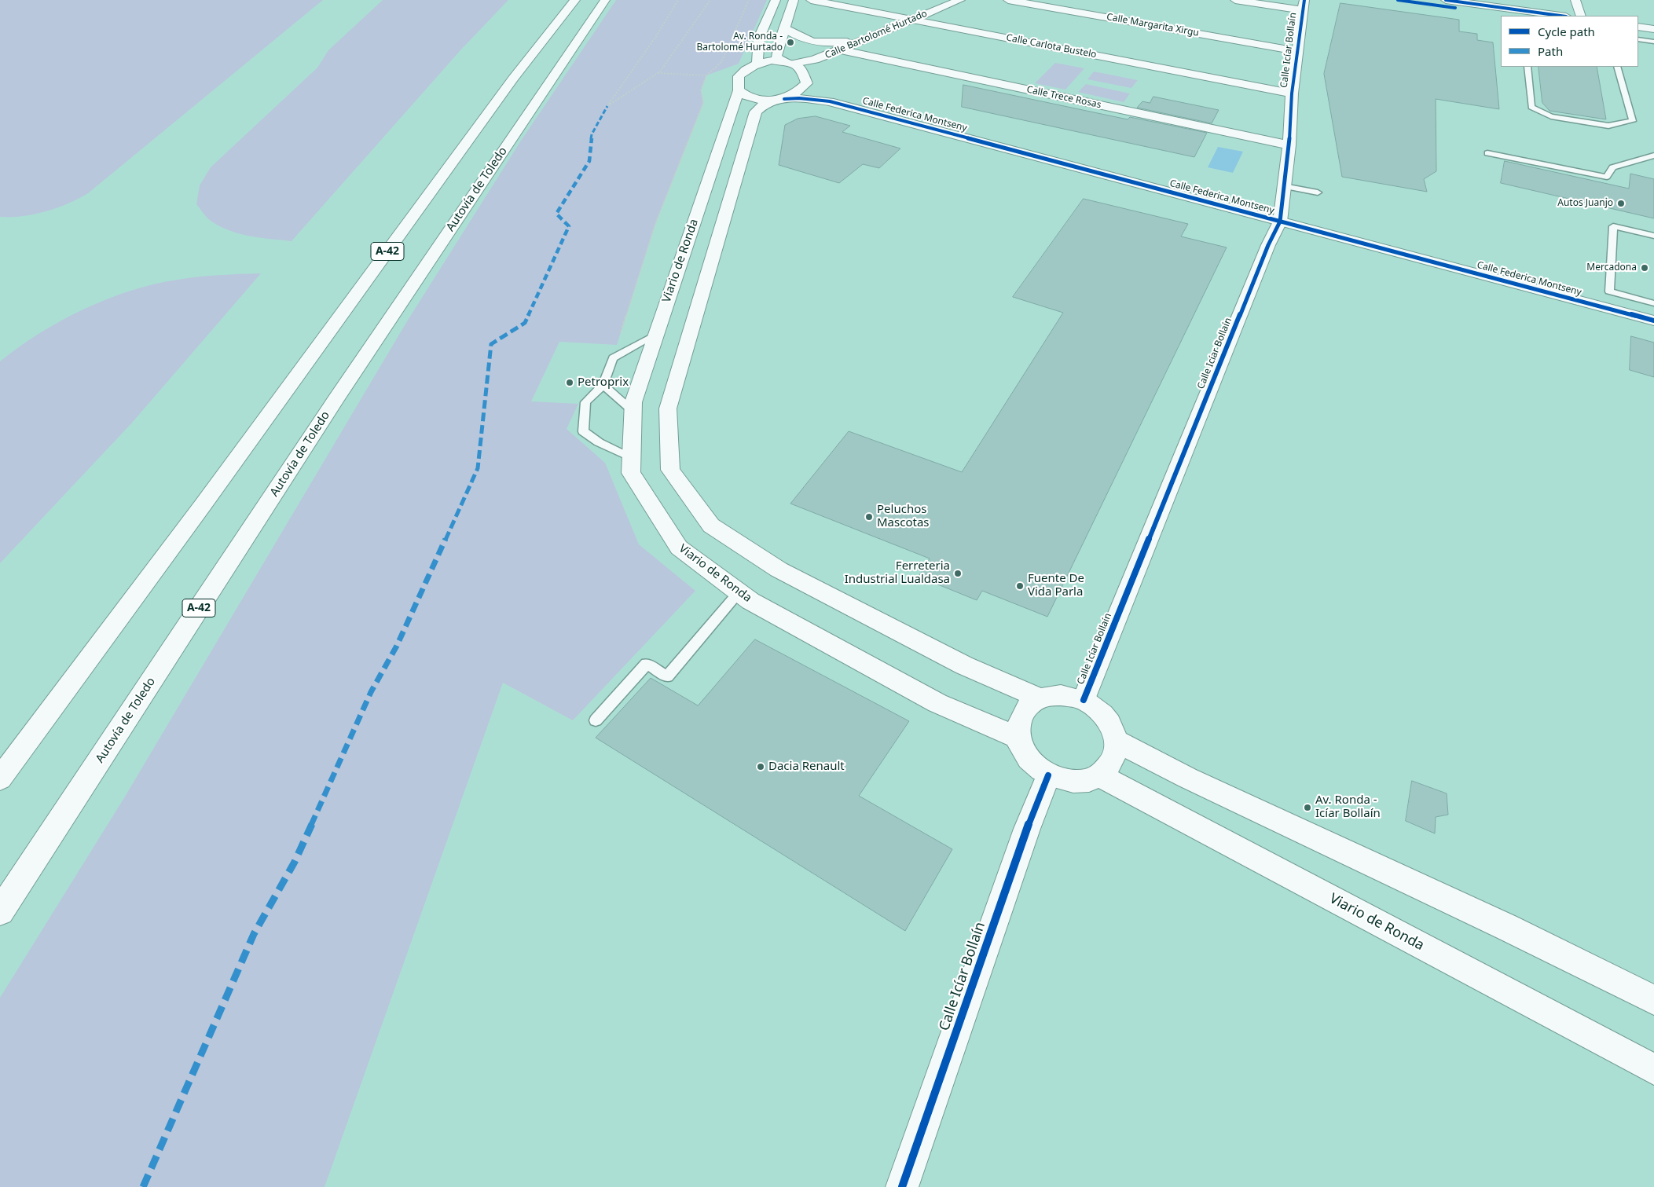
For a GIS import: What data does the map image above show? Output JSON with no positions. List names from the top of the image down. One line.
{"streets":{"main road":["Calle Margarita Xirgu","Calle Bartolomé Hurtado","Calle Carlota Bustelo","Calle Icíar Bollaín","Calle Trece Rosas","Calle Federica Montseny","Autovía de Toledo","A-42","Viario de Ronda"]},"crossings":[["Calle Margarita Xirgu","Calle Icíar Bollaín"],["Calle Bartolomé Hurtado","Calle Carlota Bustelo"],["Calle Bartolomé Hurtado","Calle Trece Rosas"],["Calle Bartolomé Hurtado","Calle Federica Montseny"],["Calle Bartolomé Hurtado","Viario de Ronda"],["Calle Carlota Bustelo","Calle Icíar Bollaín"],["Calle Icíar Bollaín","Calle Trece Rosas"],["Calle Icíar Bollaín","Calle Federica Montseny"],["Calle Icíar Bollaín","Viario de Ronda"],["Calle Federica Montseny","Viario de Ronda"]],"places":["Av. Ronda - Bartolomé Hurtado","Autos Juanjo","Mercadona","Petroprix","Peluchos Mascotas","Ferreteria Industrial Lualdasa","Fuente De Vida Parla","Dacia Renault","Av. Ronda - Icíar Bollaín"],"legend":["Cycle path","Path"]}
